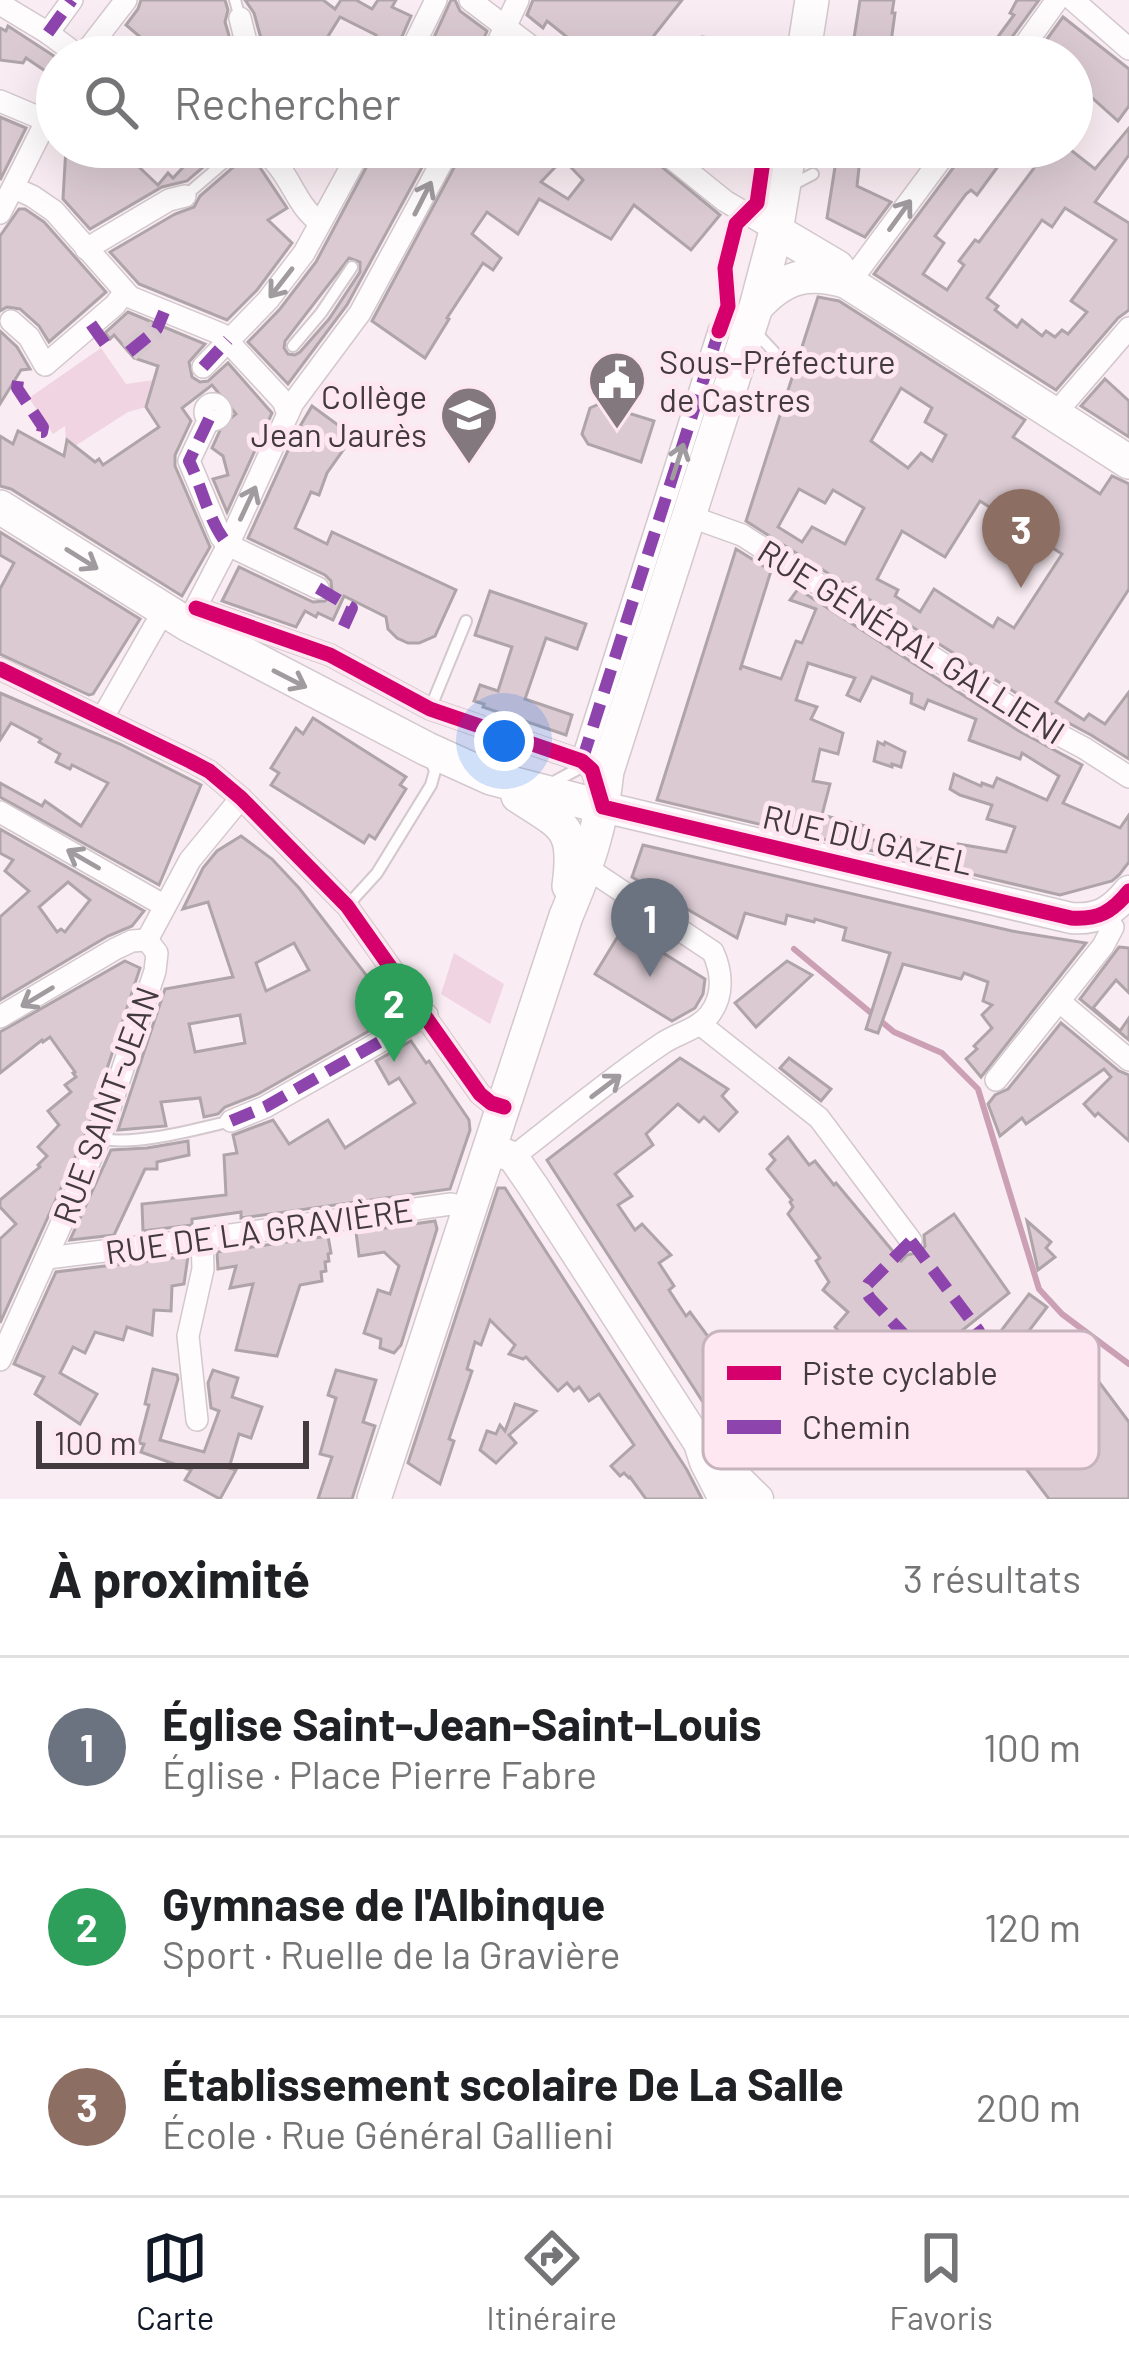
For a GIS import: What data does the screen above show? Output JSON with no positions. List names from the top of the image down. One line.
{"streets":{"street":["RUE GÉNÉRAL GALLIENI","RUE DU GAZEL","RUE SAINT-JEAN","RUE DE LA GRAVIÈRE"]},"crossings":[["RUE SAINT-JEAN","RUE DE LA GRAVIÈRE"]],"places":{"public building":["Sous-Préfecture de Castres"],"school or university":["Collège Jean Jaurès"]},"legend":["Piste cyclable","Chemin"],"scale_bar":"100 m","page":{"search":"Rechercher","pins":["3","1","2"],"scale":"100 m","heading":["À proximité","3 résultats"],"list":[{"mark":"1","name":"Église Saint-Jean-Saint-Louis","note":"Église · Place Pierre Fabre","value":"100 m"},{"mark":"2","name":"Gymnase de l'Albinque","note":"Sport · Ruelle de la Gravière","value":"120 m"},{"mark":"3","name":"Établissement scolaire De La Salle","note":"École · Rue Général Gallieni","value":"200 m"}],"nav":["Carte","Itinéraire","Favoris"]}}
